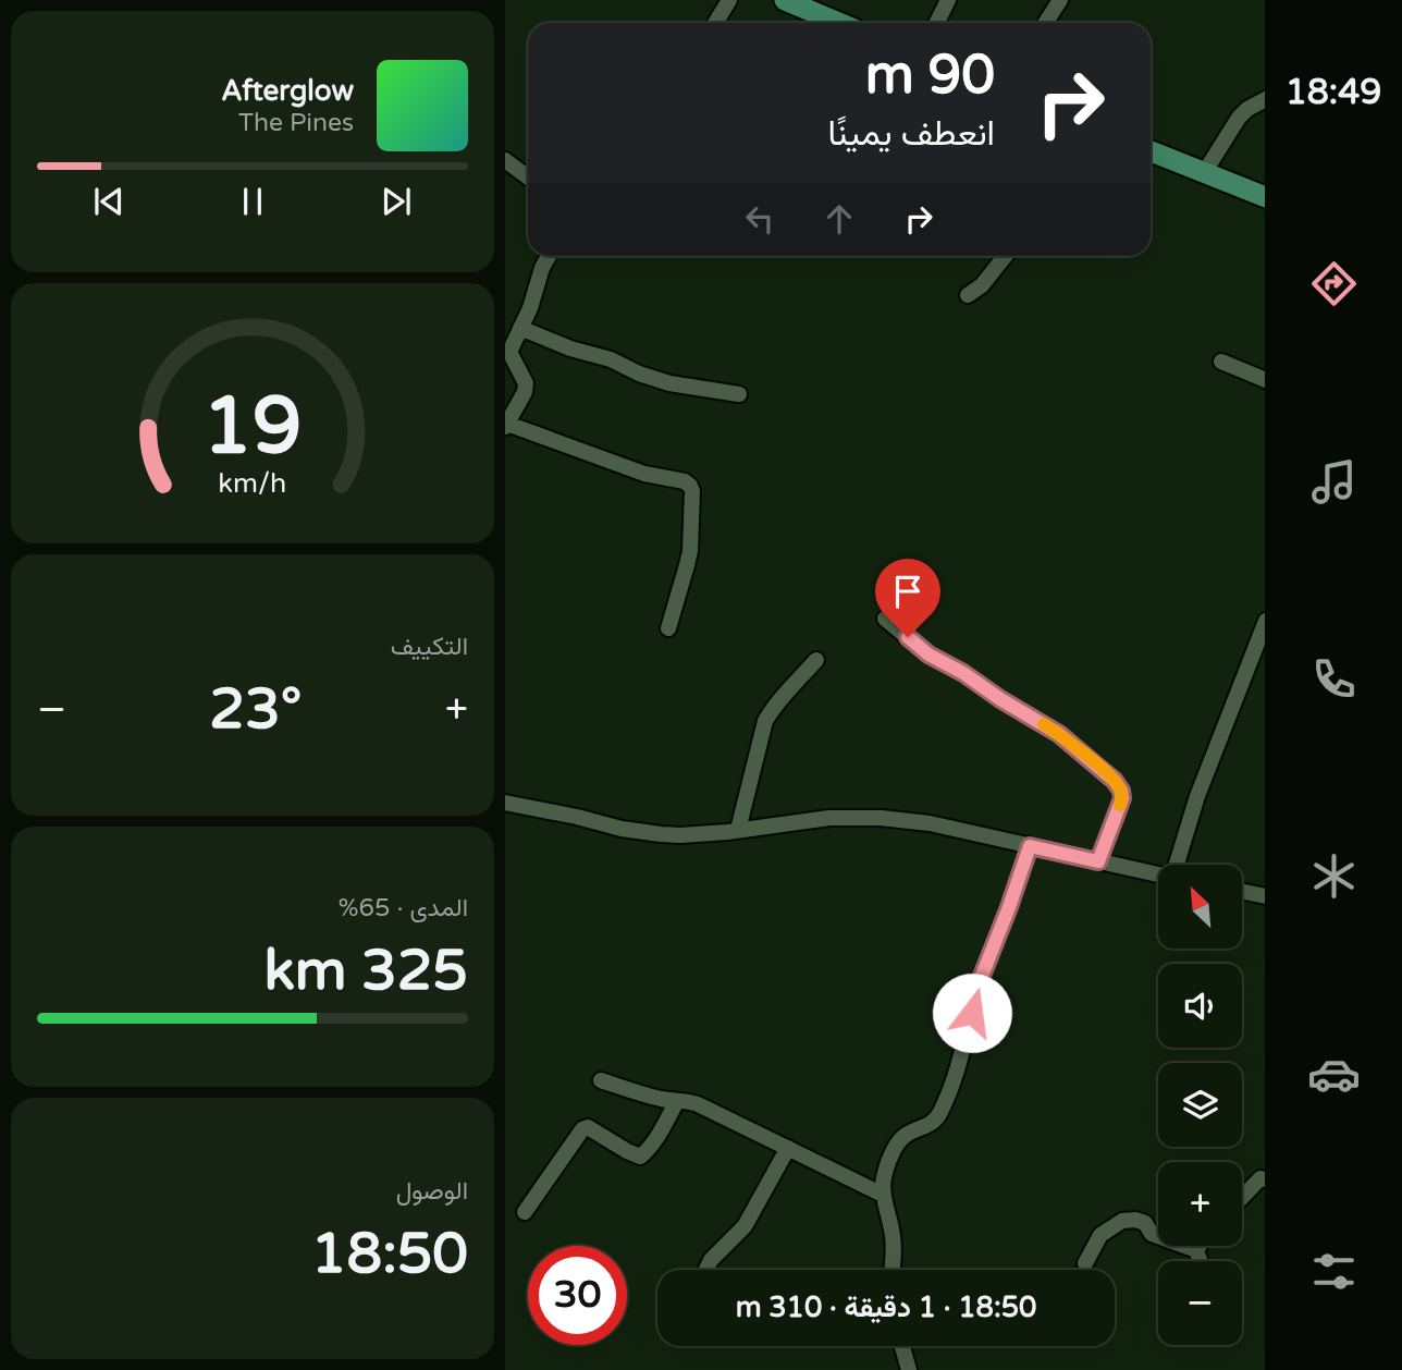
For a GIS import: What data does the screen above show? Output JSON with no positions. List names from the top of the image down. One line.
{"north":"top left","page":{"tabs":"18:49","turn":["90 m","انعطف يمينًا"],"song":["Afterglow","The Pines"],"tile":["التكييف",["المدى · 65%","325 km"],["الوصول","18:50"]],"heat":["−","23°","+"],"map_buttons":["+","−"],"limit":"30","trip":"18:50 · 1 دقيقة · 310 m","gauge":["19","km/h"]}}
